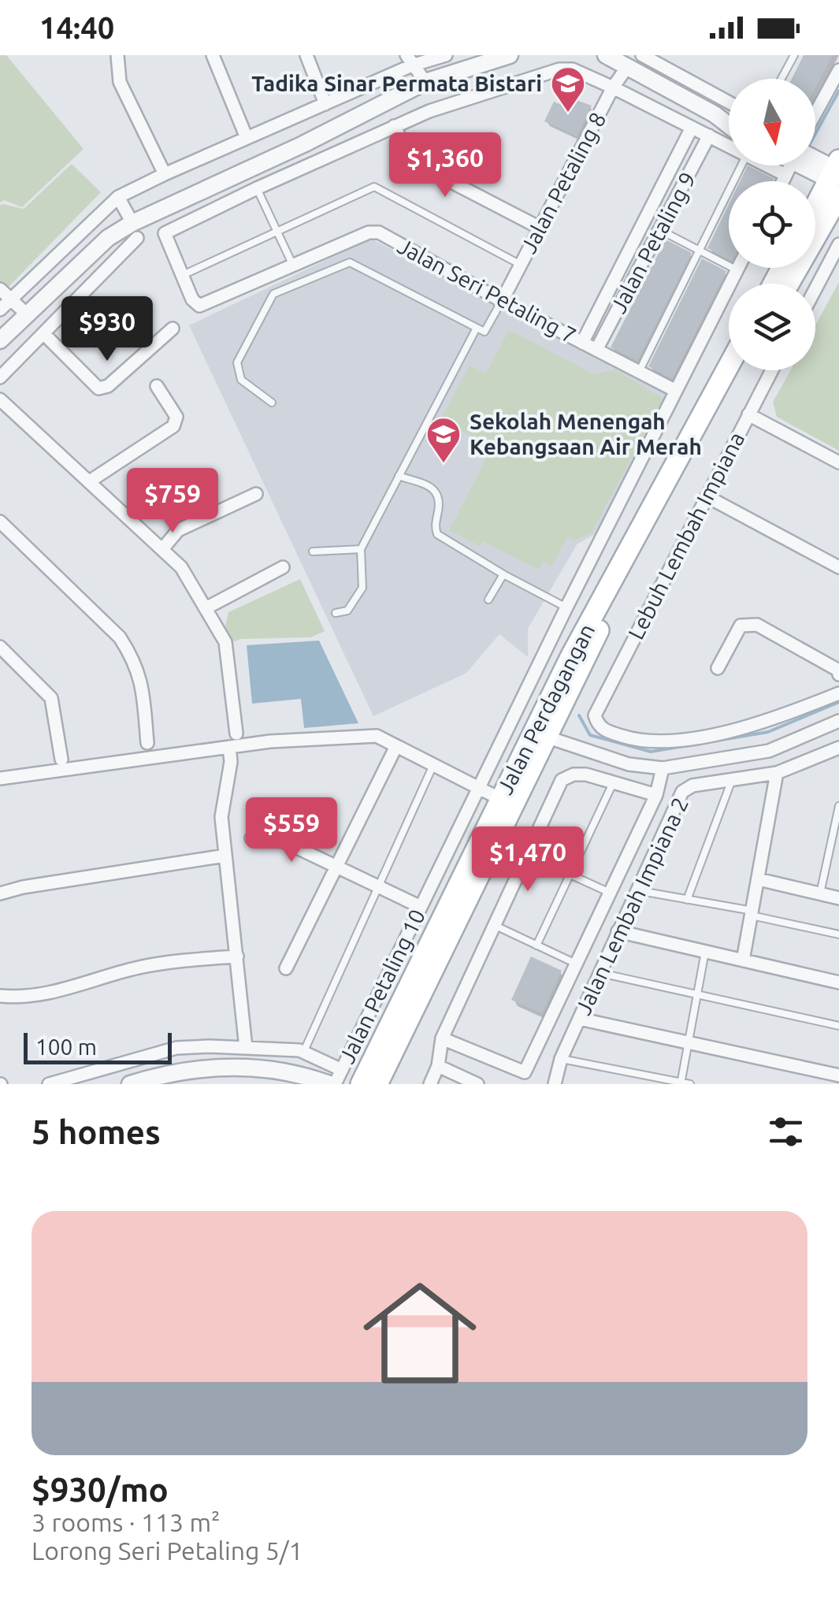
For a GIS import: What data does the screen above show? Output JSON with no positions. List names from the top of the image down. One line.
{"streets":{"main road":["Jalan Perdagangan"],"street":["Jalan Petaling 8","Jalan Petaling 9","Jalan Seri Petaling 7","Lebuh Lembah Impiana","Jalan Lembah Impiana 2","Jalan Petaling 10"]},"crossings":[["Jalan Petaling 8","Jalan Seri Petaling 7"],["Jalan Petaling 9","Jalan Seri Petaling 7"],["Jalan Seri Petaling 7","Jalan Petaling 10"]],"places":{"school or university":["Tadika Sinar Permata Bistari","Sekolah Menengah Kebangsaan Air Merah"]},"scale_bar":"100 m","north":"bottom","page":{"status":"14:40","price":["$1,360","$930","$759","$559","$1,470"],"scale":"100 m","heading":"5 homes","list":[{"name":"$930/mo","note":"3 rooms · 113 m² · Lorong Seri Petaling 5/1"}]}}
